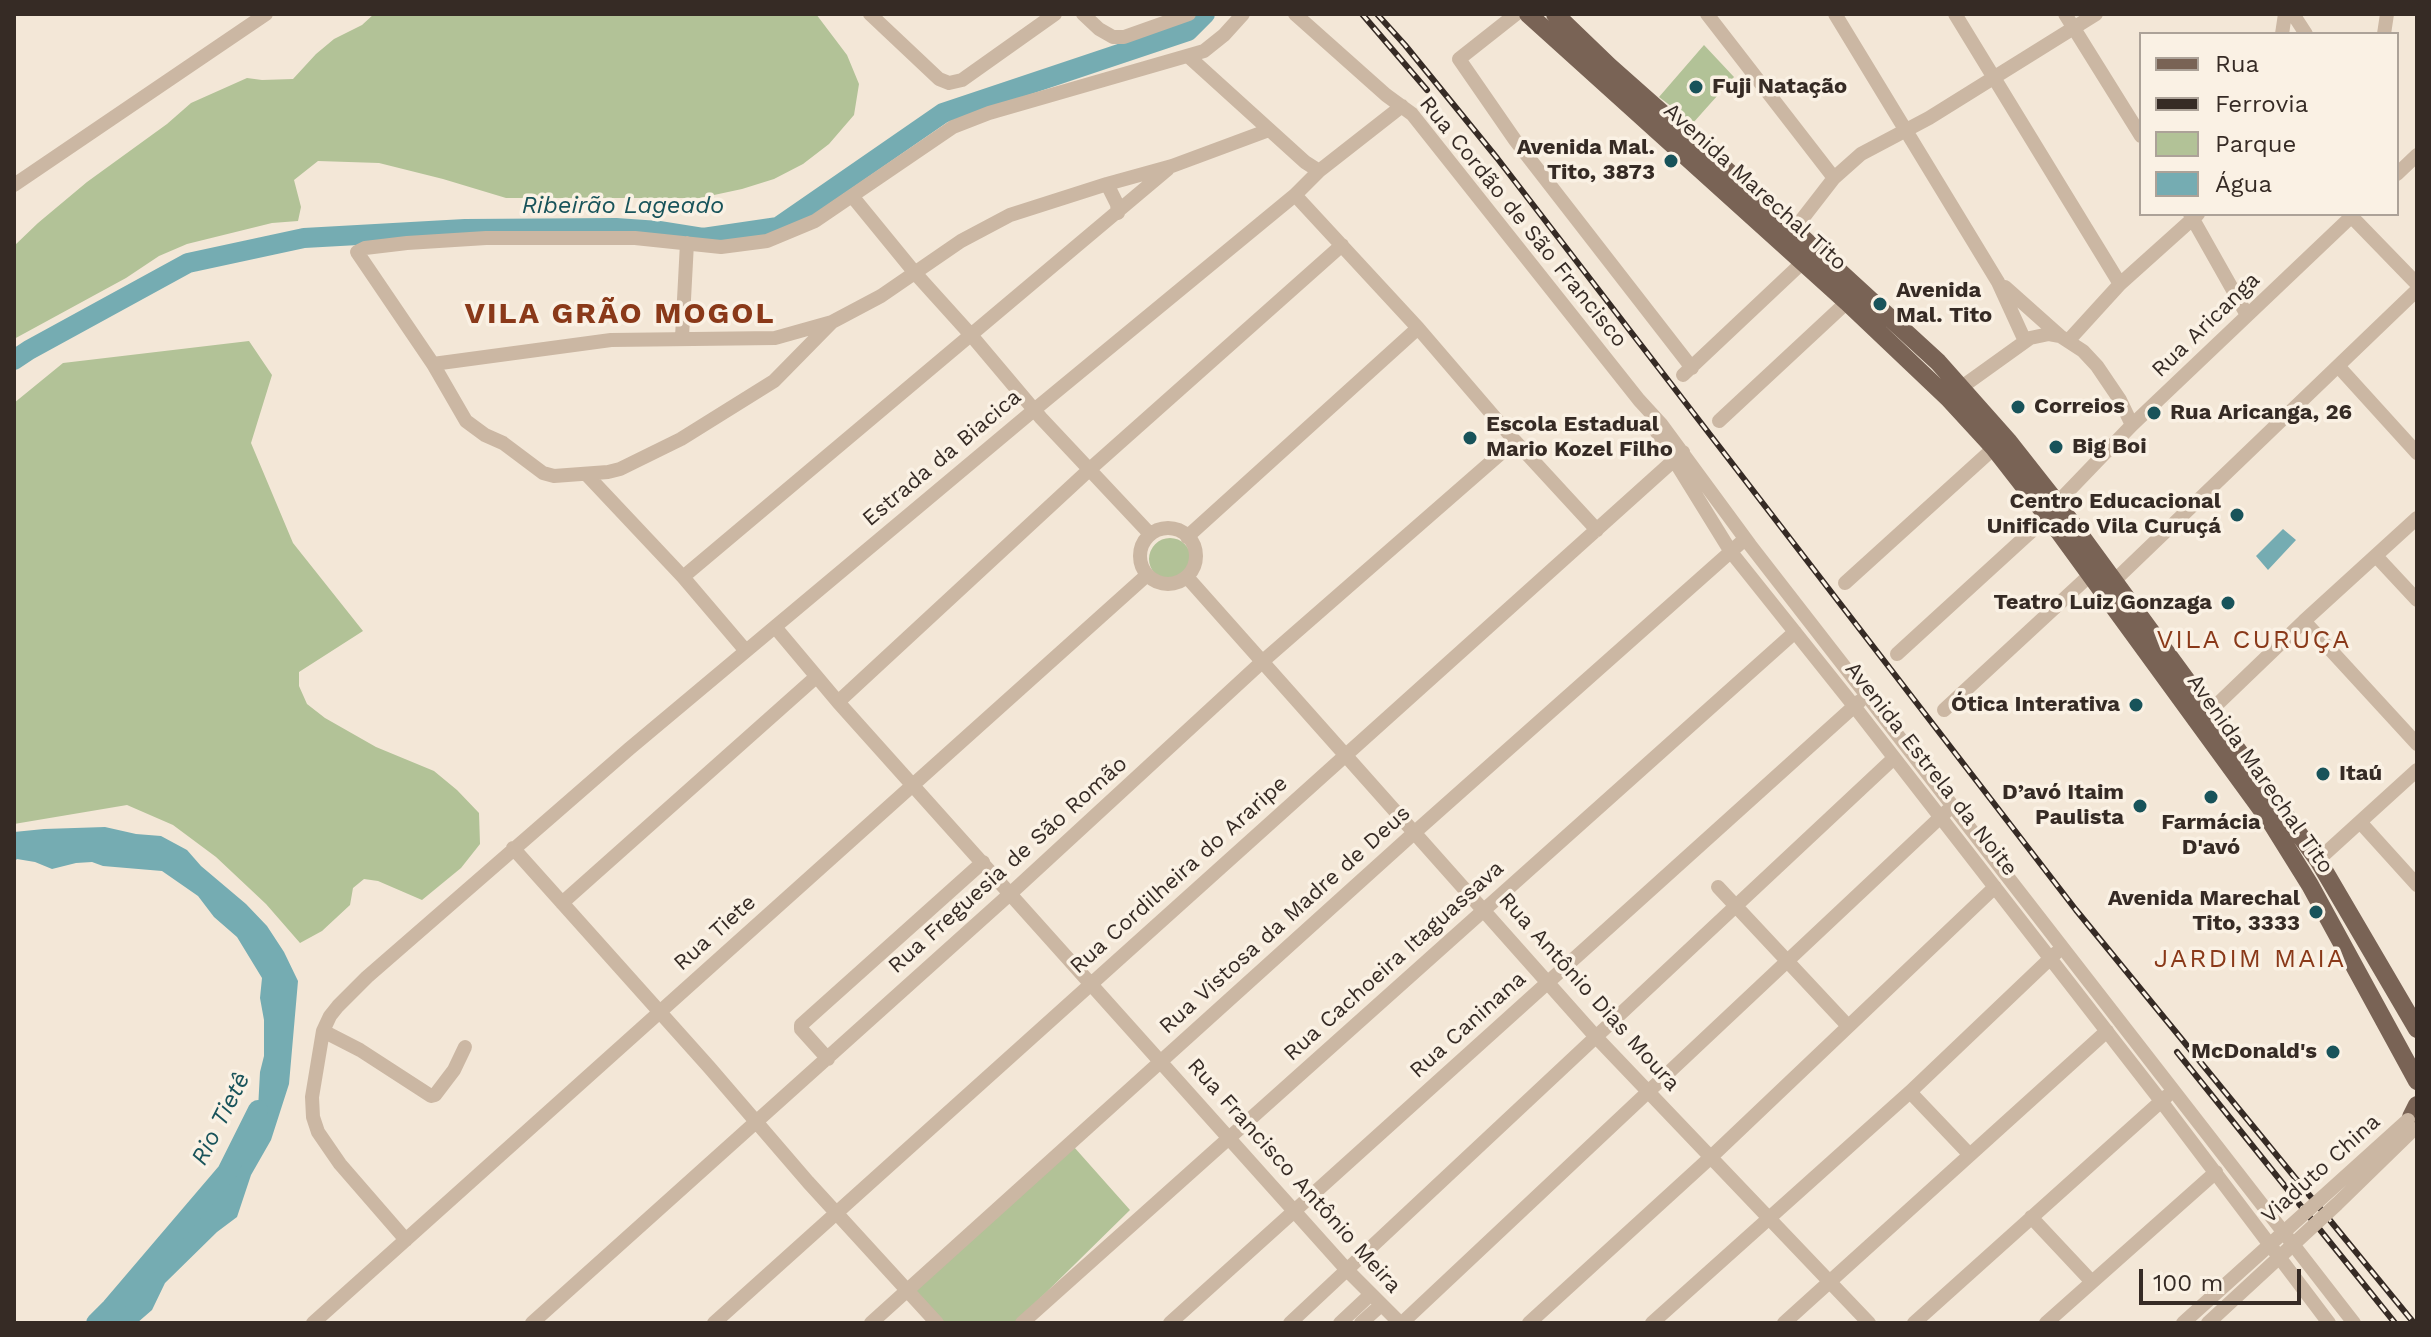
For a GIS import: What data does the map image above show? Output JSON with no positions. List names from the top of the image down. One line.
{"streets":{"main road":["Avenida Marechal Tito"],"street":["Rua Cordão de São Francisco","Rua Aricanga","Estrada da Biacica","Avenida Estrela da Noite","Rua Freguesia de São Romão","Rua Cordilheira do Araripe","Rua Vistosa da Madre de Deus","Rua Tiete","Rua Cachoeira Itaguassava","Rua Antônio Dias Moura","Rua Caninana","Viaduto China","Rua Francisco Antônio Meira"]},"crossings":[["Avenida Marechal Tito","Rua Aricanga"],["Rua Cordão de São Francisco","Estrada da Biacica"],["Rua Cordão de São Francisco","Avenida Estrela da Noite"],["Rua Cordão de São Francisco","Rua Cordilheira do Araripe"],["Estrada da Biacica","Rua Francisco Antônio Meira"],["Avenida Estrela da Noite","Rua Cordilheira do Araripe"],["Avenida Estrela da Noite","Rua Vistosa da Madre de Deus"],["Avenida Estrela da Noite","Rua Cachoeira Itaguassava"],["Avenida Estrela da Noite","Rua Caninana"],["Rua Freguesia de São Romão","Rua Antônio Dias Moura"],["Rua Freguesia de São Romão","Rua Francisco Antônio Meira"],["Rua Cordilheira do Araripe","Rua Antônio Dias Moura"],["Rua Cordilheira do Araripe","Rua Francisco Antônio Meira"],["Rua Vistosa da Madre de Deus","Rua Antônio Dias Moura"],["Rua Vistosa da Madre de Deus","Rua Francisco Antônio Meira"],["Rua Tiete","Rua Antônio Dias Moura"],["Rua Tiete","Rua Francisco Antônio Meira"],["Rua Cachoeira Itaguassava","Rua Antônio Dias Moura"],["Rua Cachoeira Itaguassava","Rua Francisco Antônio Meira"],["Rua Antônio Dias Moura","Rua Caninana"],["Rua Caninana","Rua Francisco Antônio Meira"]],"districts":["VILA GRÃO MOGOL","VILA CURUÇA","JARDIM MAIA"],"water":["Ribeirão Lageado","Rio Tietê"],"places":["Fuji Natação","Avenida Mal. Tito, 3873","Avenida Mal. Tito","Correios","Rua Aricanga, 26","Escola Estadual Mario Kozel Filho","Big Boi","Centro Educacional Unificado Vila Curuçá","Teatro Luiz Gonzaga","Ótica Interativa","Itaú","Farmácia D'avó","D’avó Itaim Paulista","Avenida Marechal Tito, 3333","McDonald's"],"legend":["Rua","Ferrovia","Parque","Água"],"scale_bar":"100 m"}
